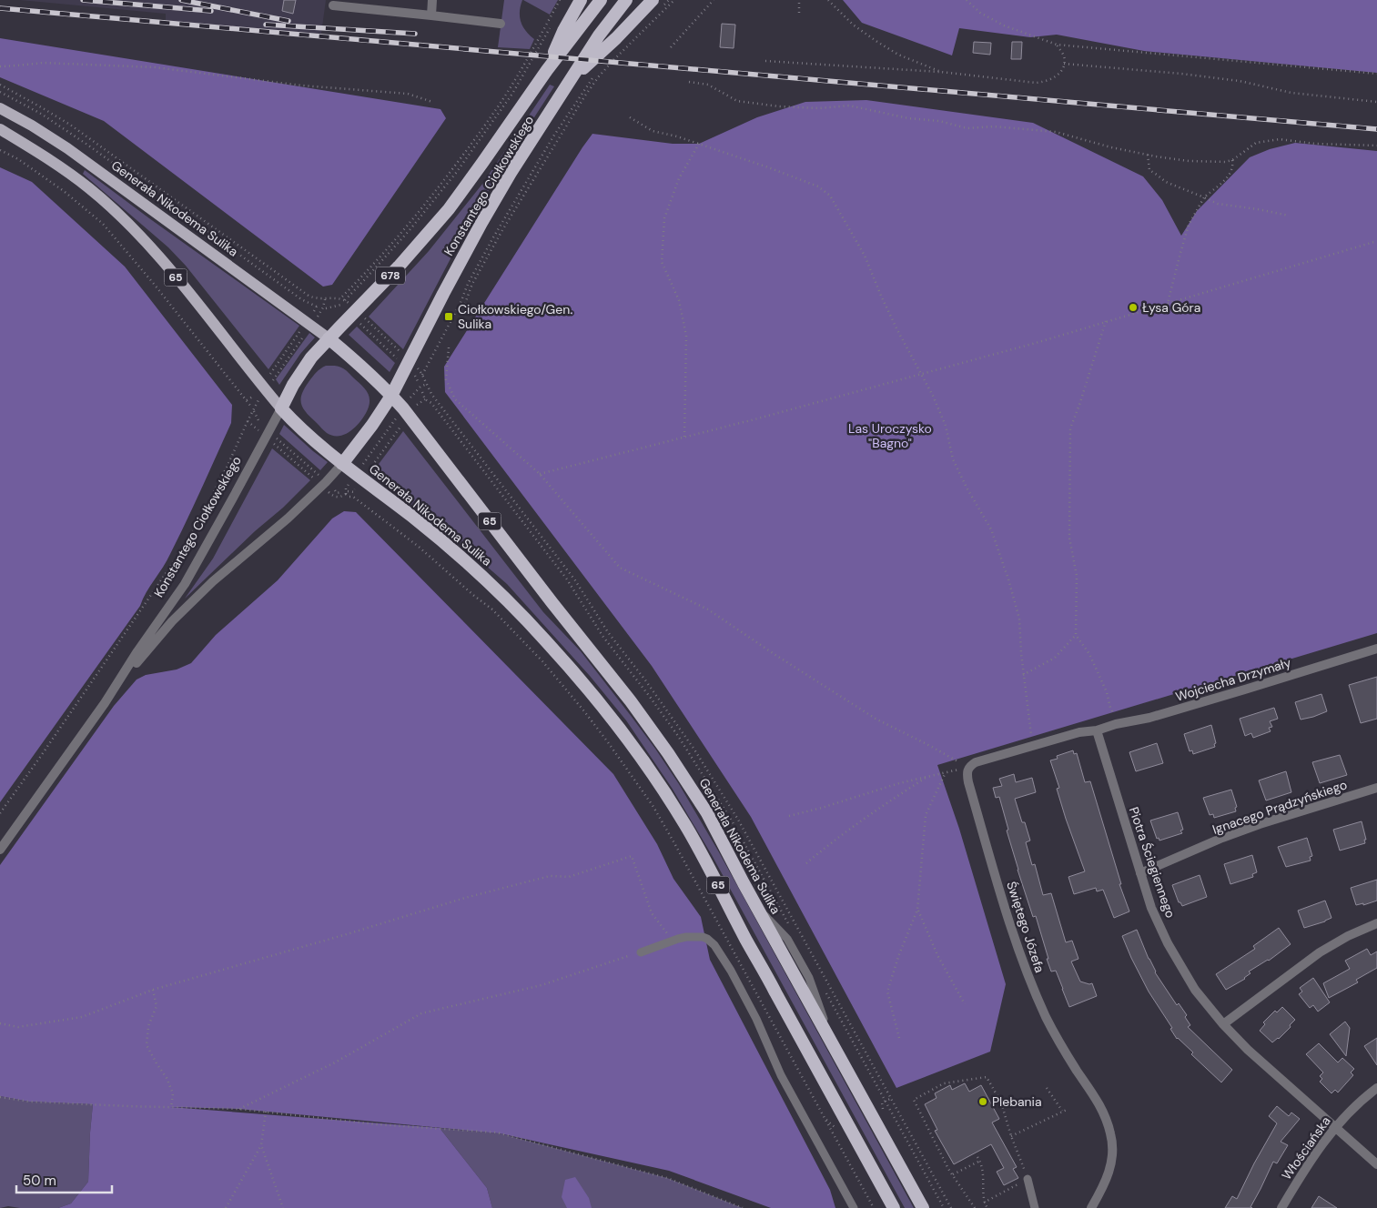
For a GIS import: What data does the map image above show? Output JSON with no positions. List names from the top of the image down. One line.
{"streets":{"highway":["Konstantego Ciołkowskiego","Generała Nikodema Sulika","678","65"],"street":["Wojciecha Drzymały","Ignacego Prądzyńskiego","Piotra Ściegiennego","Świętego Józefa","Włościańska"]},"crossings":[["Konstantego Ciołkowskiego","Generała Nikodema Sulika"],["Konstantego Ciołkowskiego","678"],["Konstantego Ciołkowskiego","65"],["Generała Nikodema Sulika","678"],["Generała Nikodema Sulika","65"],["678","65"],["Wojciecha Drzymały","Piotra Ściegiennego"],["Ignacego Prądzyńskiego","Piotra Ściegiennego"],["Piotra Ściegiennego","Włościańska"]],"parks":["Las Uroczysko \"Bagno\""],"places":{"other":["Łysa Góra","Plebania"],"transit":["Ciołkowskiego/Gen. Sulika"]},"scale_bar":"50 m"}
